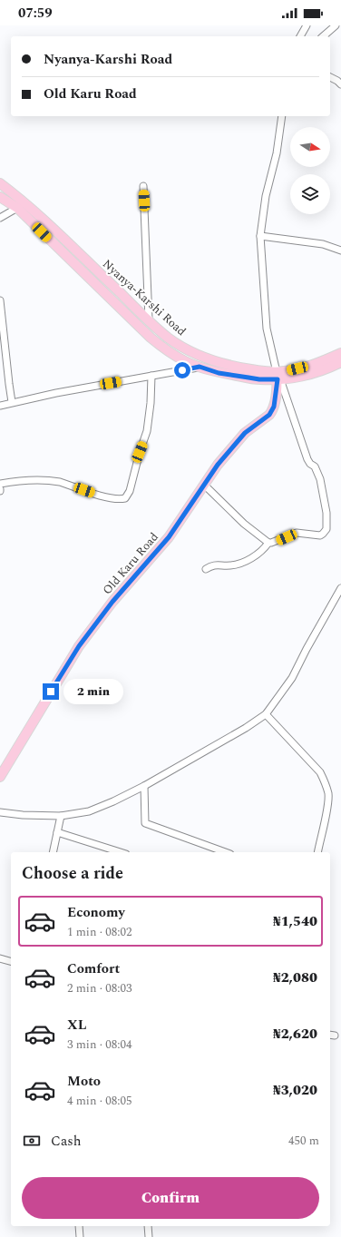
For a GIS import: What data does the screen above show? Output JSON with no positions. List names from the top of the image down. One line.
{"streets":{"main road":["Nyanya-Karshi Road","Old Karu Road"]},"crossings":[["Nyanya-Karshi Road","Old Karu Road"]],"north":"right","page":{"status":"07:59","banner":["Nyanya-Karshi Road","Old Karu Road"],"bubble":"2 min","heading":"Choose a ride","list":[{"name":"Economy","note":"1 min · 08:02","value":"₦1,540"},{"name":"Comfort","note":"2 min · 08:03","value":"₦2,080"},{"name":"XL","note":"3 min · 08:04","value":"₦2,620"},{"name":"Moto","note":"4 min · 08:05","value":"₦3,020"}],"pay":["Cash","450 m"],"buttons":"Confirm"}}
